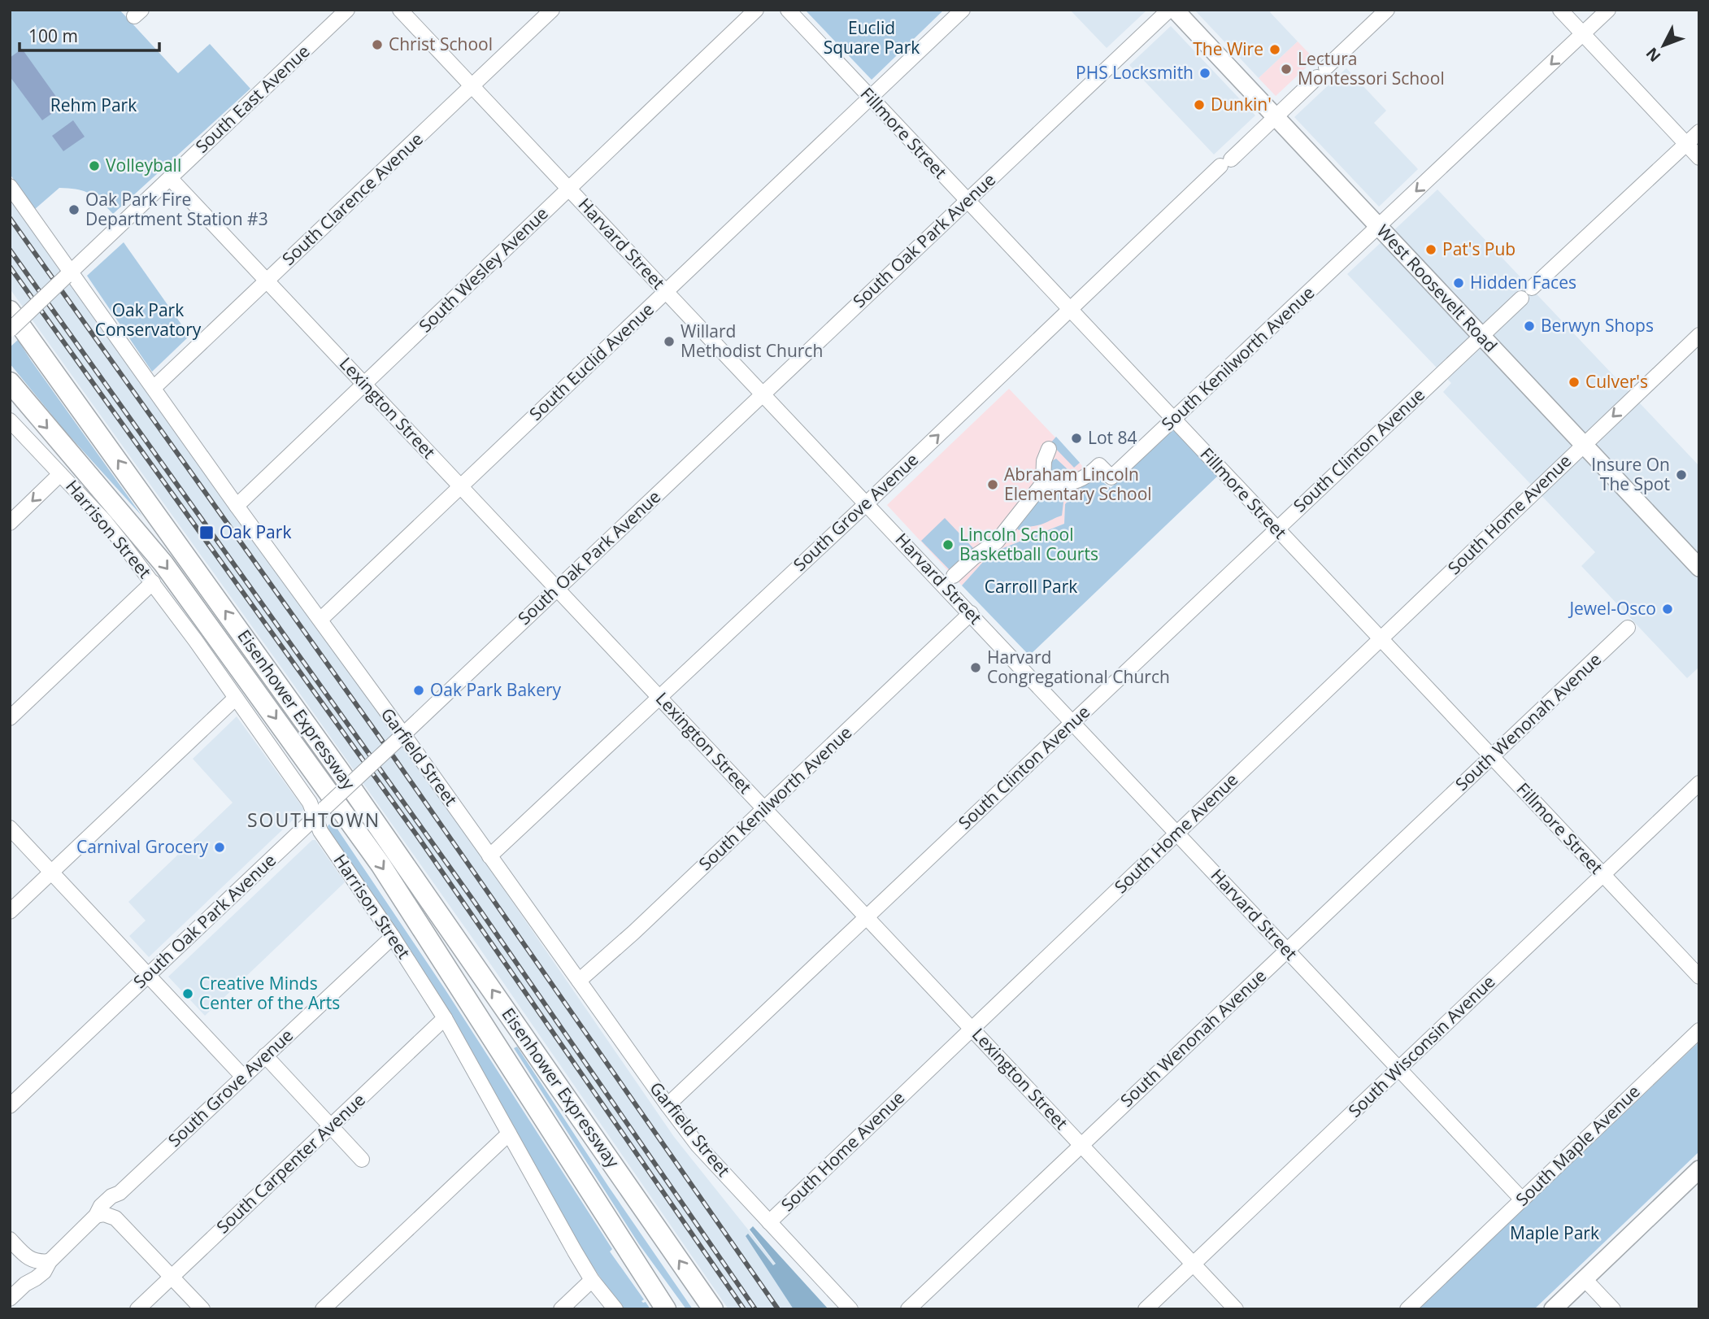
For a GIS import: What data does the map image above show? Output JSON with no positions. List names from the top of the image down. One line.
{"streets":{"highway":["Eisenhower Expressway"],"main road":["West Roosevelt Road"],"street":["South East Avenue","Fillmore Street","South Clarence Avenue","South Oak Park Avenue","Harvard Street","South Wesley Avenue","South Kenilworth Avenue","South Euclid Avenue","Lexington Street","South Clinton Avenue","South Grove Avenue","South Home Avenue","Harrison Street","South Wenonah Avenue","Garfield Street","South Wisconsin Avenue","South Maple Avenue","South Carpenter Avenue"]},"crossings":[["South East Avenue","Lexington Street"],["South East Avenue","Garfield Street"],["Fillmore Street","South Oak Park Avenue"],["Fillmore Street","South Kenilworth Avenue"],["Fillmore Street","South Euclid Avenue"],["Fillmore Street","South Clinton Avenue"],["Fillmore Street","South Grove Avenue"],["Fillmore Street","South Home Avenue"],["Fillmore Street","South Wenonah Avenue"],["Fillmore Street","South Wisconsin Avenue"],["South Clarence Avenue","Harvard Street"],["South Clarence Avenue","Lexington Street"],["South Clarence Avenue","Garfield Street"],["South Oak Park Avenue","Harvard Street"],["South Oak Park Avenue","Lexington Street"],["South Oak Park Avenue","Harrison Street"],["South Oak Park Avenue","Garfield Street"],["Harvard Street","South Wesley Avenue"],["Harvard Street","South Kenilworth Avenue"],["Harvard Street","South Euclid Avenue"],["Harvard Street","South Clinton Avenue"],["Harvard Street","South Grove Avenue"],["Harvard Street","South Home Avenue"],["Harvard Street","South Wenonah Avenue"],["Harvard Street","South Wisconsin Avenue"],["Harvard Street","South Maple Avenue"],["South Wesley Avenue","Lexington Street"],["South Wesley Avenue","Garfield Street"],["West Roosevelt Road","South Kenilworth Avenue"],["West Roosevelt Road","South Clinton Avenue"],["West Roosevelt Road","South Grove Avenue"],["West Roosevelt Road","South Home Avenue"],["South Kenilworth Avenue","Lexington Street"],["South Kenilworth Avenue","Garfield Street"],["South Euclid Avenue","Lexington Street"],["South Euclid Avenue","Garfield Street"],["Lexington Street","South Clinton Avenue"],["Lexington Street","South Grove Avenue"],["Lexington Street","South Home Avenue"],["Lexington Street","South Wenonah Avenue"],["Lexington Street","South Wisconsin Avenue"],["South Clinton Avenue","Garfield Street"],["South Grove Avenue","Harrison Street"],["South Grove Avenue","Garfield Street"],["South Home Avenue","Garfield Street"],["Harrison Street","South Carpenter Avenue"]],"districts":["SOUTHTOWN"],"parks":["Euclid Square Park","Rehm Park","Oak Park Conservatory","Carroll Park","Maple Park"],"places":{"other":["Christ School","The Wire","Lectura Montessori School","PHS Locksmith","Dunkin'","Volleyball","Oak Park Fire Department Station #3","Pat's Pub","Hidden Faces","Berwyn Shops","Willard Methodist Church","Culver's","Lot 84","Insure On The Spot","Abraham Lincoln Elementary School","Lincoln School Basketball Courts","Jewel-Osco","Harvard Congregational Church","Oak Park Bakery","Carnival Grocery","Creative Minds Center of the Arts"],"transit":["Oak Park"]},"scale_bar":"100 m","north":"bottom left"}
